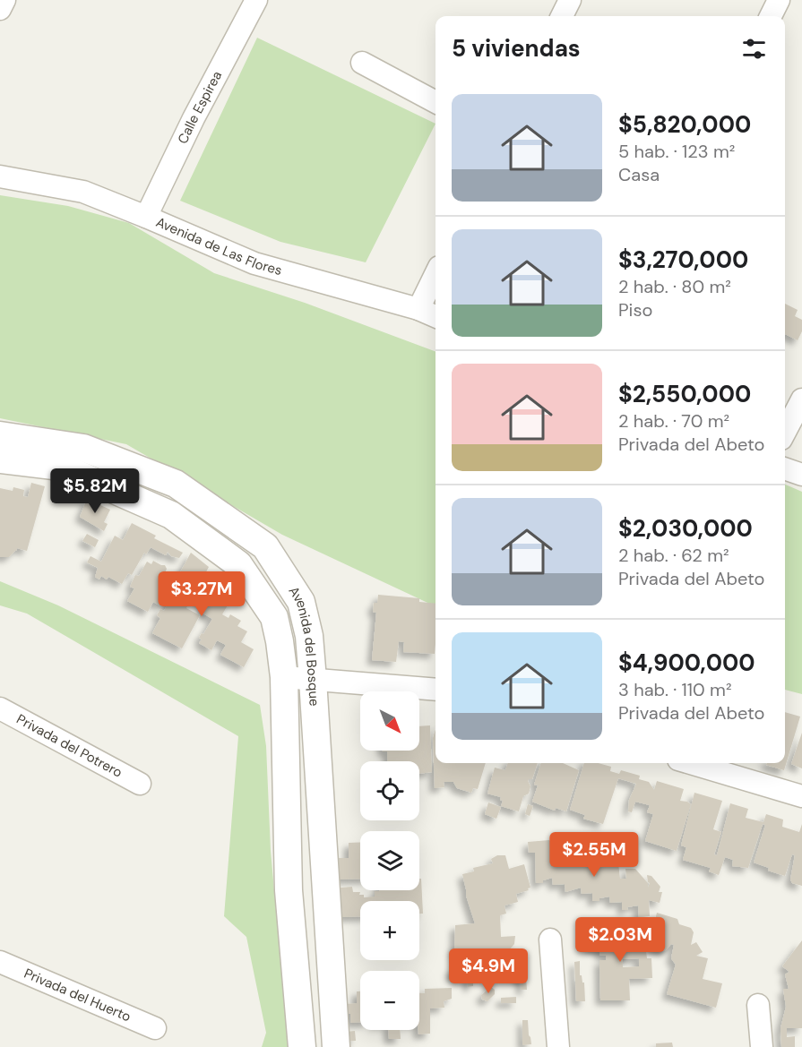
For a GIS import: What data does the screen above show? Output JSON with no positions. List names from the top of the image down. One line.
{"streets":{"street":["Calle Espirea","Avenida de Las Flores","Avenida del Bosque","Privada del Potrero","Privada del Huerto"]},"crossings":[["Calle Espirea","Avenida de Las Flores"]],"north":"bottom right","page":{"heading":"5 viviendas","list":[{"name":"$5,820,000","note":"5 hab. · 123 m² · Casa"},{"name":"$3,270,000","note":"2 hab. · 80 m² · Piso"},{"name":"$2,550,000","note":"2 hab. · 70 m² · Privada del Abeto"},{"name":"$2,030,000","note":"2 hab. · 62 m² · Privada del Abeto"},{"name":"$4,900,000","note":"3 hab. · 110 m² · Privada del Abeto"}],"price":["$5.82M","$3.27M","$2.55M","$2.03M","$4.9M"],"map_buttons":["+","−"]}}
